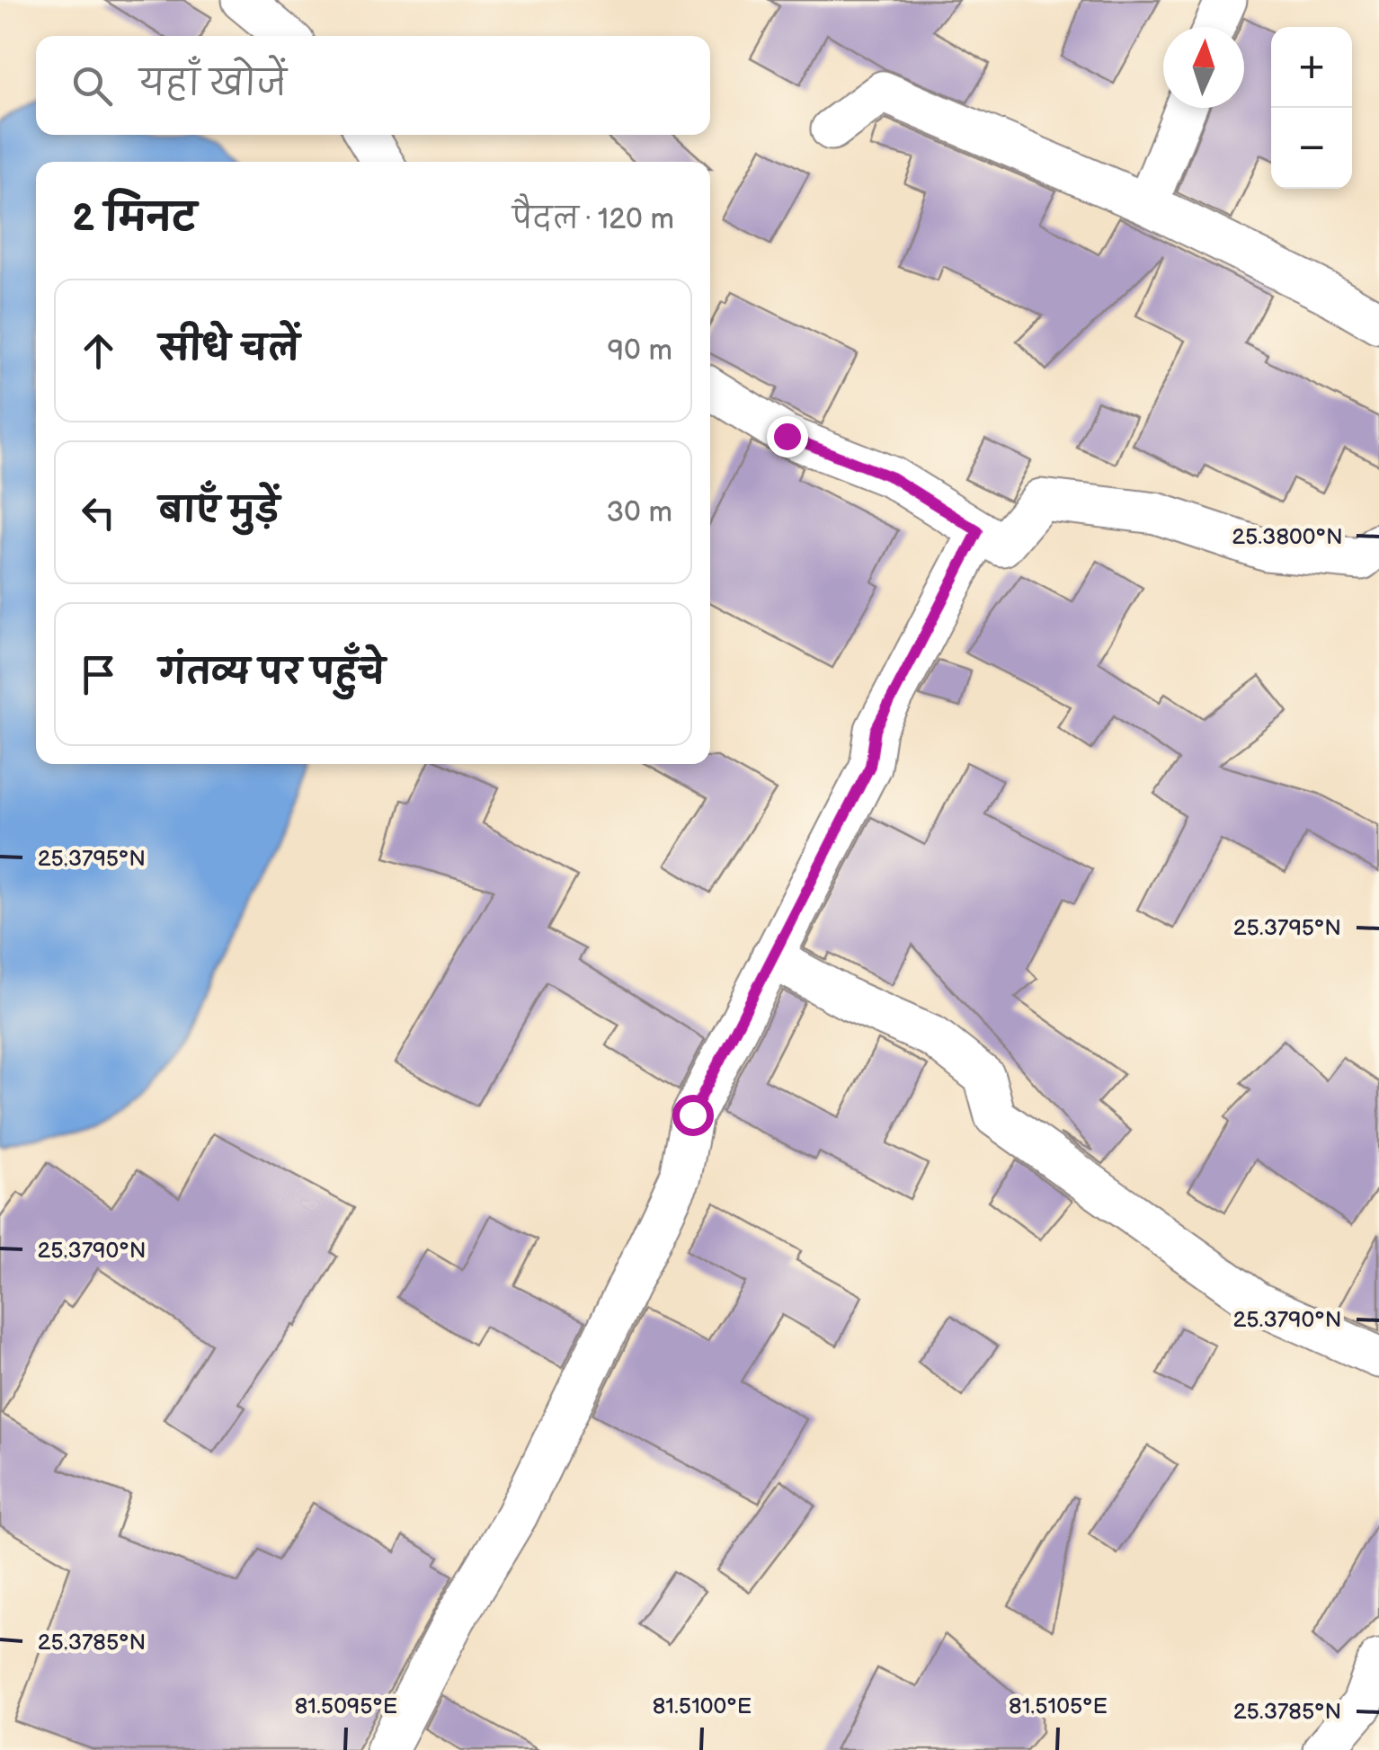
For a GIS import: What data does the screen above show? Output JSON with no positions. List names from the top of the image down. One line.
{"north":"top","page":{"map_buttons":["+","−"],"search":"यहाँ खोजें","heading":["2 मिनट","पैदल · 120 m"],"list":[["सीधे चलें","90 m"],["बाएँ मुड़ें","30 m"],"गंतव्य पर पहुँचे"]},"coordinates":["25.3800°N","25.3795°N","25.3790°N","25.3785°N","81.5095°E","81.5100°E","81.5105°E"]}
